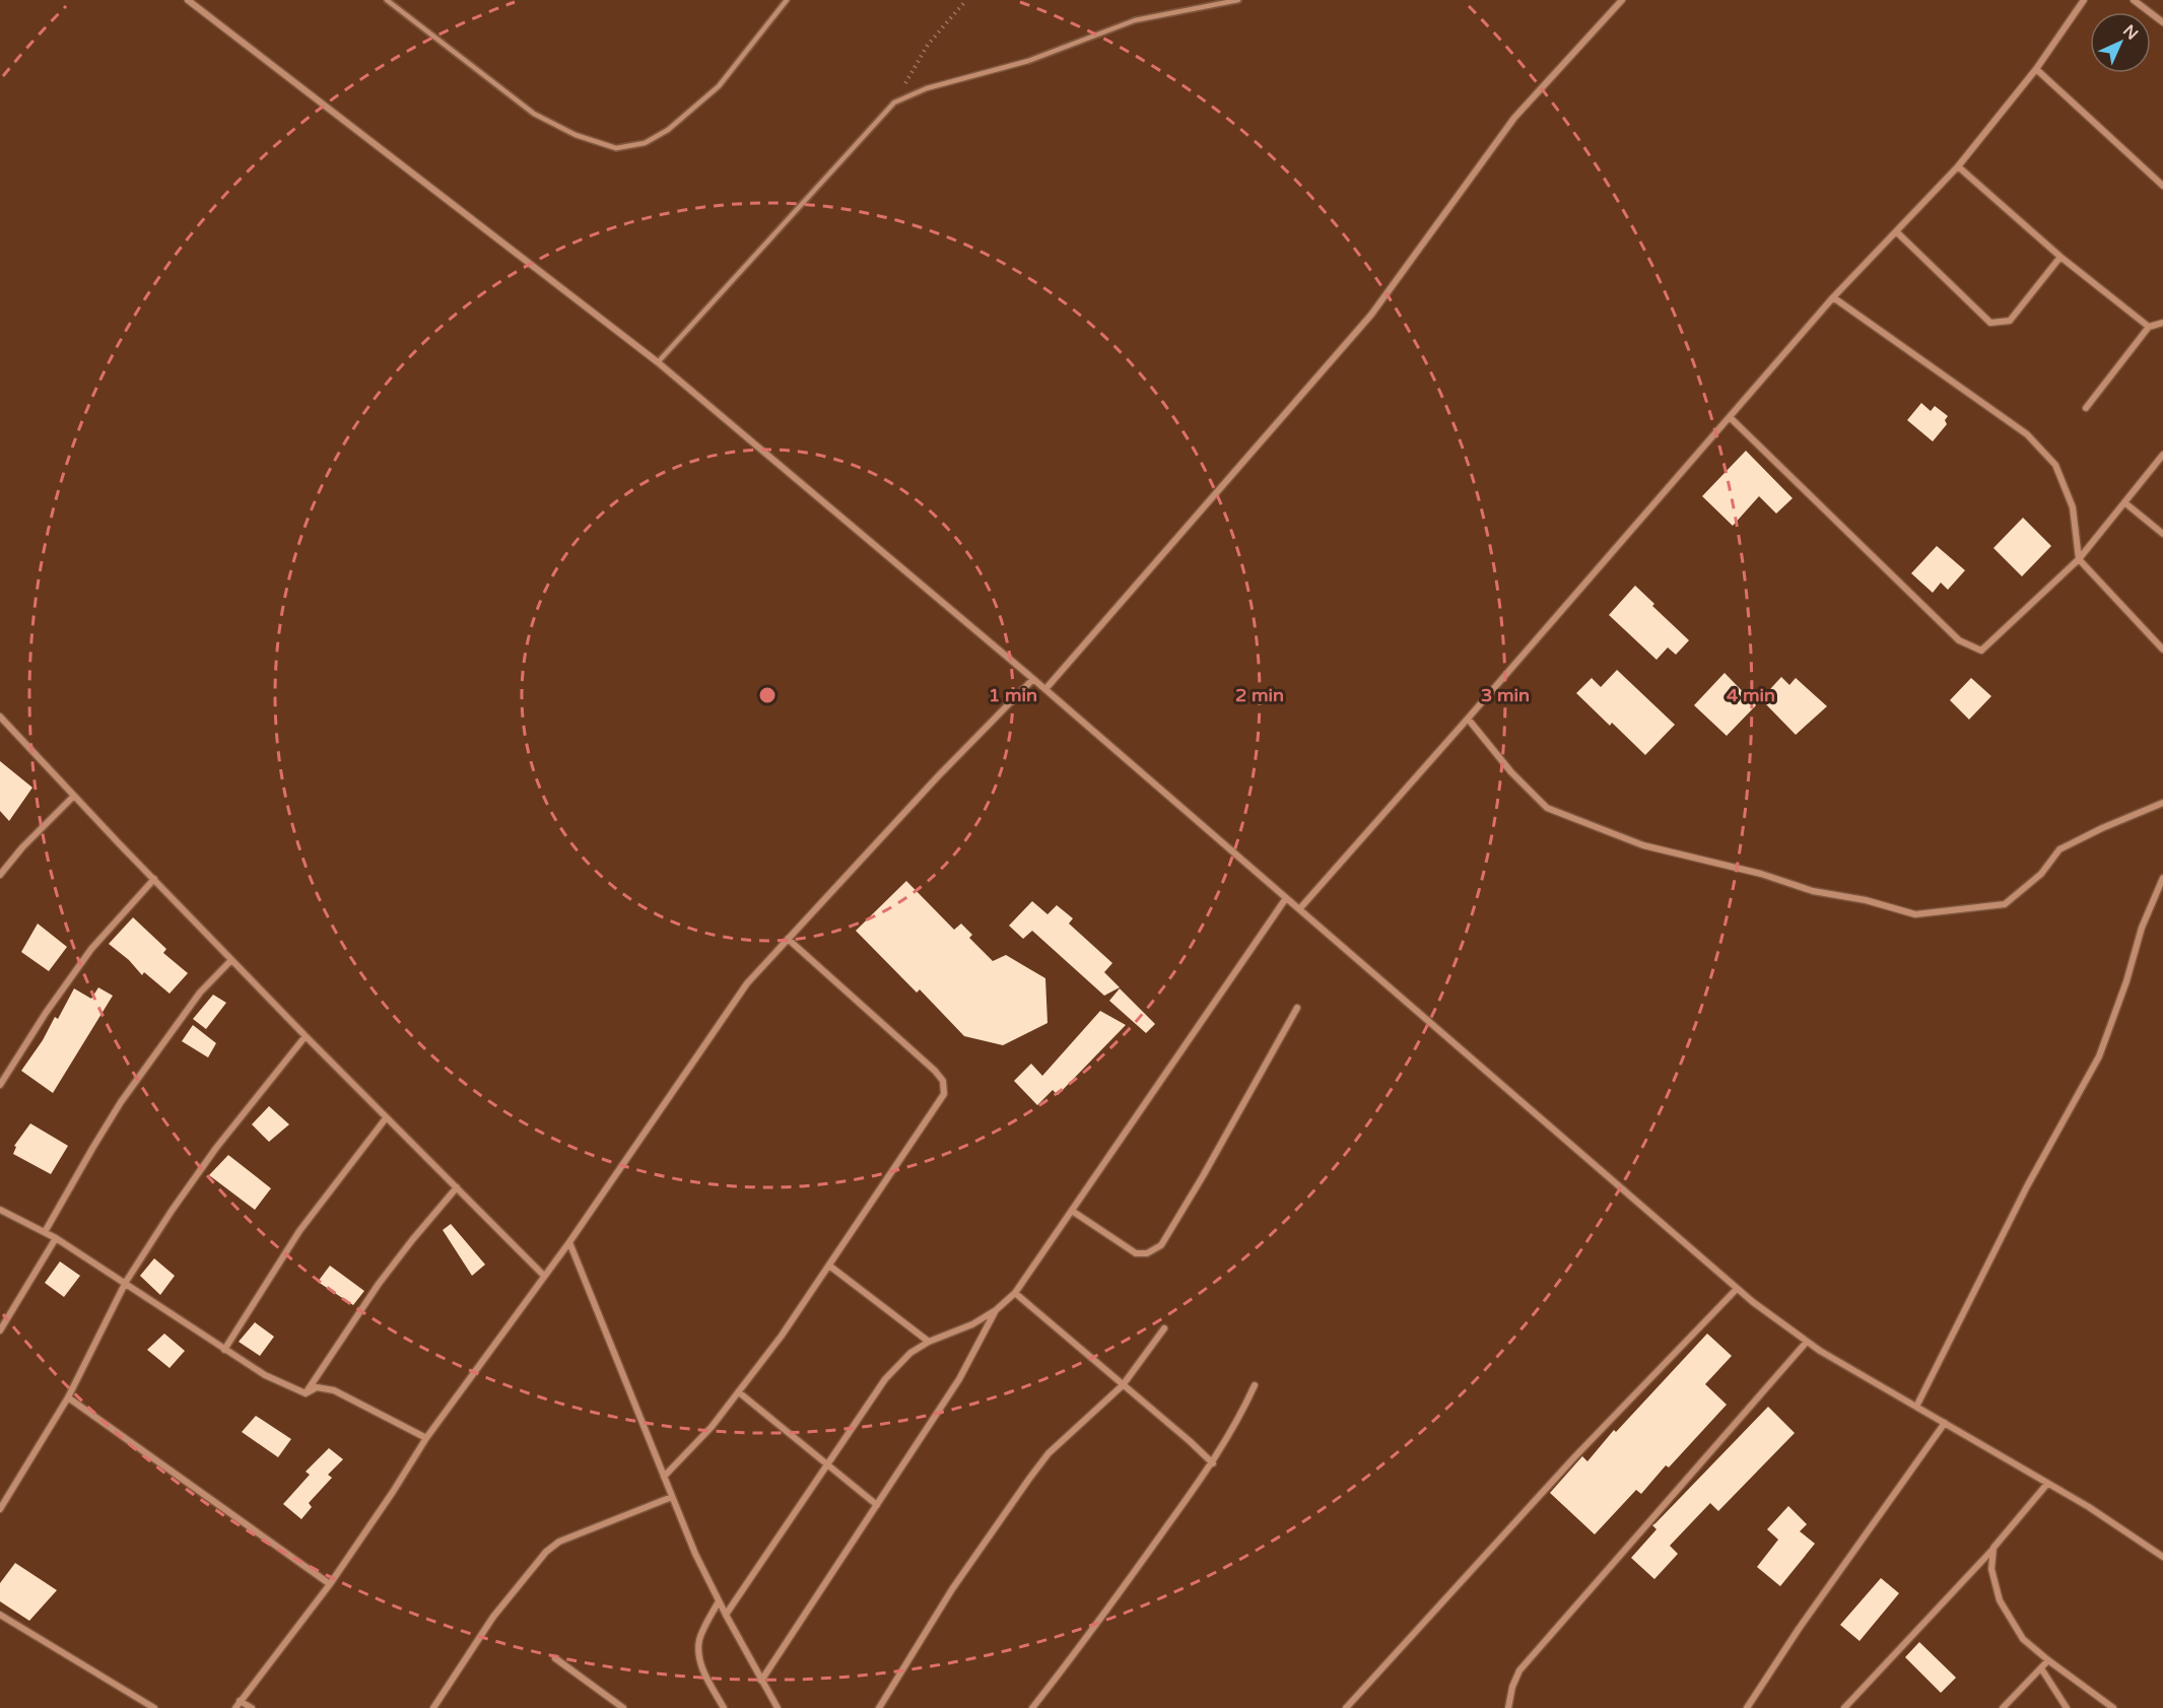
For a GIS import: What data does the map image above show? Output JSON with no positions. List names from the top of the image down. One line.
{"north":"top right","rings":["1 min","2 min","3 min","4 min"]}
